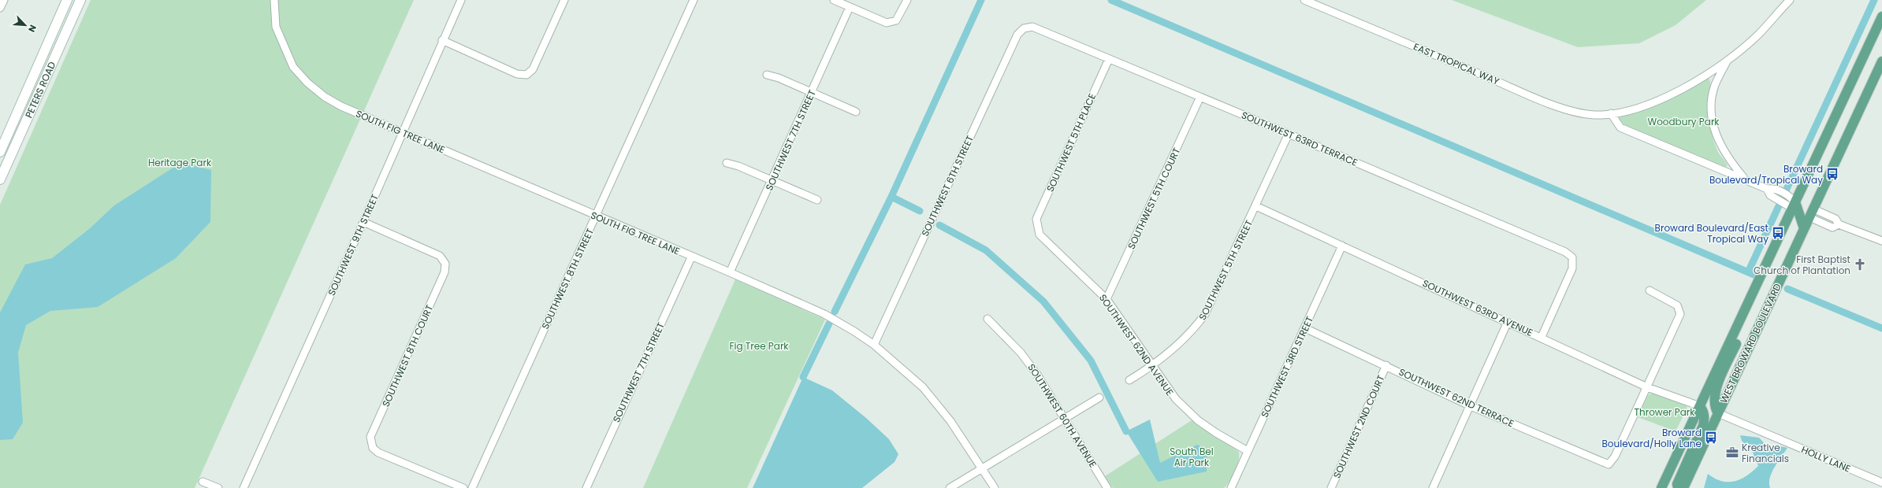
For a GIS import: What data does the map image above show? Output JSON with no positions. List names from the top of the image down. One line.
{"streets":{"main road":["PETERS ROAD","WEST BROWARD BOULEVARD"],"street":["EAST TROPICAL WAY","SOUTH FIG TREE LANE","SOUTHWEST 63RD TERRACE","SOUTHWEST 7TH STREET","SOUTHWEST 5TH PLACE","SOUTHWEST 6TH STREET","SOUTHWEST 5TH COURT","SOUTHWEST 9TH STREET","SOUTHWEST 5TH STREET","SOUTHWEST 8TH STREET","SOUTHWEST 63RD AVENUE","SOUTHWEST 62ND AVENUE","SOUTHWEST 8TH COURT","SOUTHWEST 3RD STREET","SOUTHWEST 62ND TERRACE","SOUTHWEST 60TH AVENUE","SOUTHWEST 2ND COURT","HOLLY LANE"]},"crossings":[["EAST TROPICAL WAY","WEST BROWARD BOULEVARD"],["SOUTH FIG TREE LANE","SOUTHWEST 7TH STREET"],["SOUTH FIG TREE LANE","SOUTHWEST 6TH STREET"],["SOUTH FIG TREE LANE","SOUTHWEST 9TH STREET"],["SOUTH FIG TREE LANE","SOUTHWEST 8TH STREET"],["SOUTHWEST 63RD TERRACE","SOUTHWEST 5TH PLACE"],["SOUTHWEST 63RD TERRACE","SOUTHWEST 6TH STREET"],["SOUTHWEST 63RD TERRACE","SOUTHWEST 5TH COURT"],["SOUTHWEST 63RD TERRACE","SOUTHWEST 5TH STREET"],["SOUTHWEST 63RD TERRACE","SOUTHWEST 63RD AVENUE"],["SOUTHWEST 5TH PLACE","SOUTHWEST 62ND AVENUE"],["SOUTHWEST 5TH COURT","SOUTHWEST 62ND AVENUE"],["SOUTHWEST 9TH STREET","SOUTHWEST 8TH COURT"],["SOUTHWEST 5TH STREET","SOUTHWEST 63RD AVENUE"],["SOUTHWEST 5TH STREET","SOUTHWEST 62ND AVENUE"],["SOUTHWEST 63RD AVENUE","WEST BROWARD BOULEVARD"],["SOUTHWEST 63RD AVENUE","SOUTHWEST 3RD STREET"],["SOUTHWEST 63RD AVENUE","SOUTHWEST 62ND TERRACE"],["WEST BROWARD BOULEVARD","HOLLY LANE"],["SOUTHWEST 62ND AVENUE","SOUTHWEST 3RD STREET"],["SOUTHWEST 3RD STREET","SOUTHWEST 62ND TERRACE"],["SOUTHWEST 62ND TERRACE","SOUTHWEST 2ND COURT"]],"parks":["Woodbury Park","Heritage Park","Fig Tree Park","Thrower Park","South Bel Air Park"],"places":{"bus stop":["Broward Boulevard/Tropical Way","Broward Boulevard/East Tropical Way","Broward Boulevard/Holly Lane"],"church":["First Baptist Church of Plantation"],"office":["Kreative Financials"]},"north":"bottom right"}
